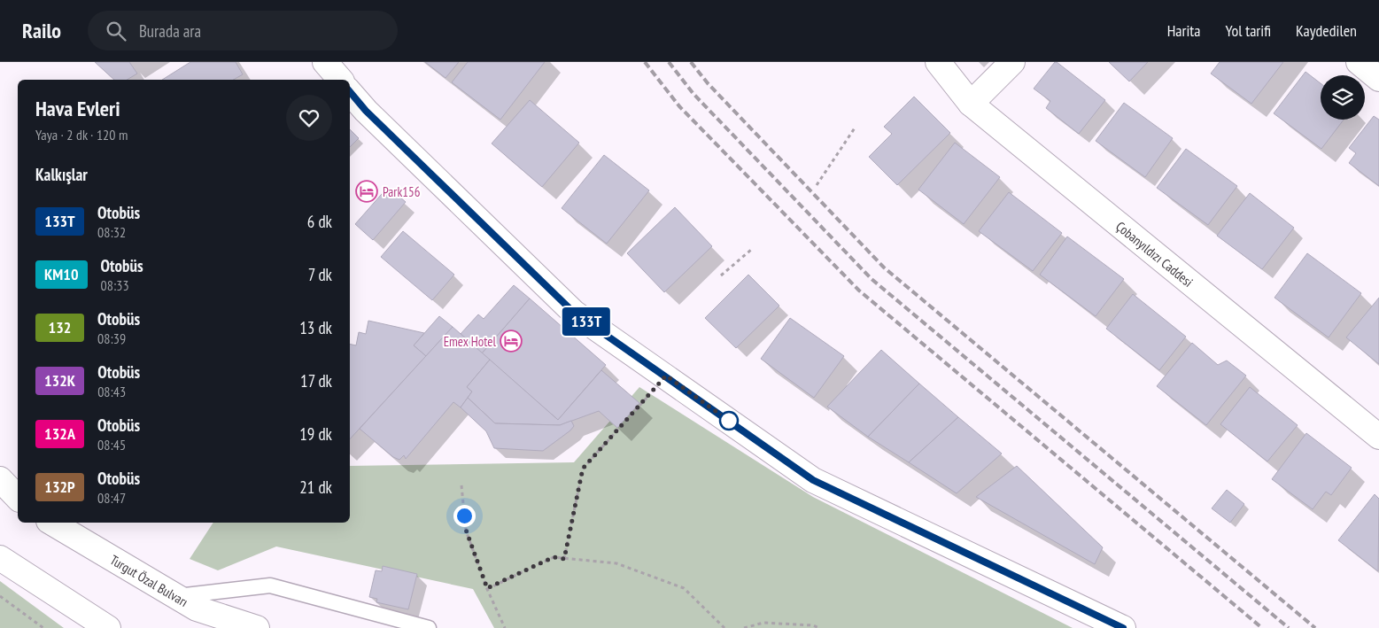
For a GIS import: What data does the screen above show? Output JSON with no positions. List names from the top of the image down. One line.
{"streets":{"main road":["Çobanyıldızı Caddesi","Turgut Özal Bulvarı"]},"places":{"hotel":["Park156","Emex Hotel"]},"lines":["bus line 133T"],"page":{"header":"Railo","search":"Burada ara","nav":["Harita","Yol tarifi","Kaydedilen"],"on_map":"133T","heading":[["Hava Evleri","Yaya · 2 dk · 120 m"],"Kalkışlar"],"list":[{"mark":"133T","name":"Otobüs","note":"08:32","value":"6 dk"},{"mark":"KM10","name":"Otobüs","note":"08:33","value":"7 dk"},{"mark":"132","name":"Otobüs","note":"08:39","value":"13 dk"},{"mark":"132K","name":"Otobüs","note":"08:43","value":"17 dk"},{"mark":"132A","name":"Otobüs","note":"08:45","value":"19 dk"},{"mark":"132P","name":"Otobüs","note":"08:47","value":"21 dk"}]}}
